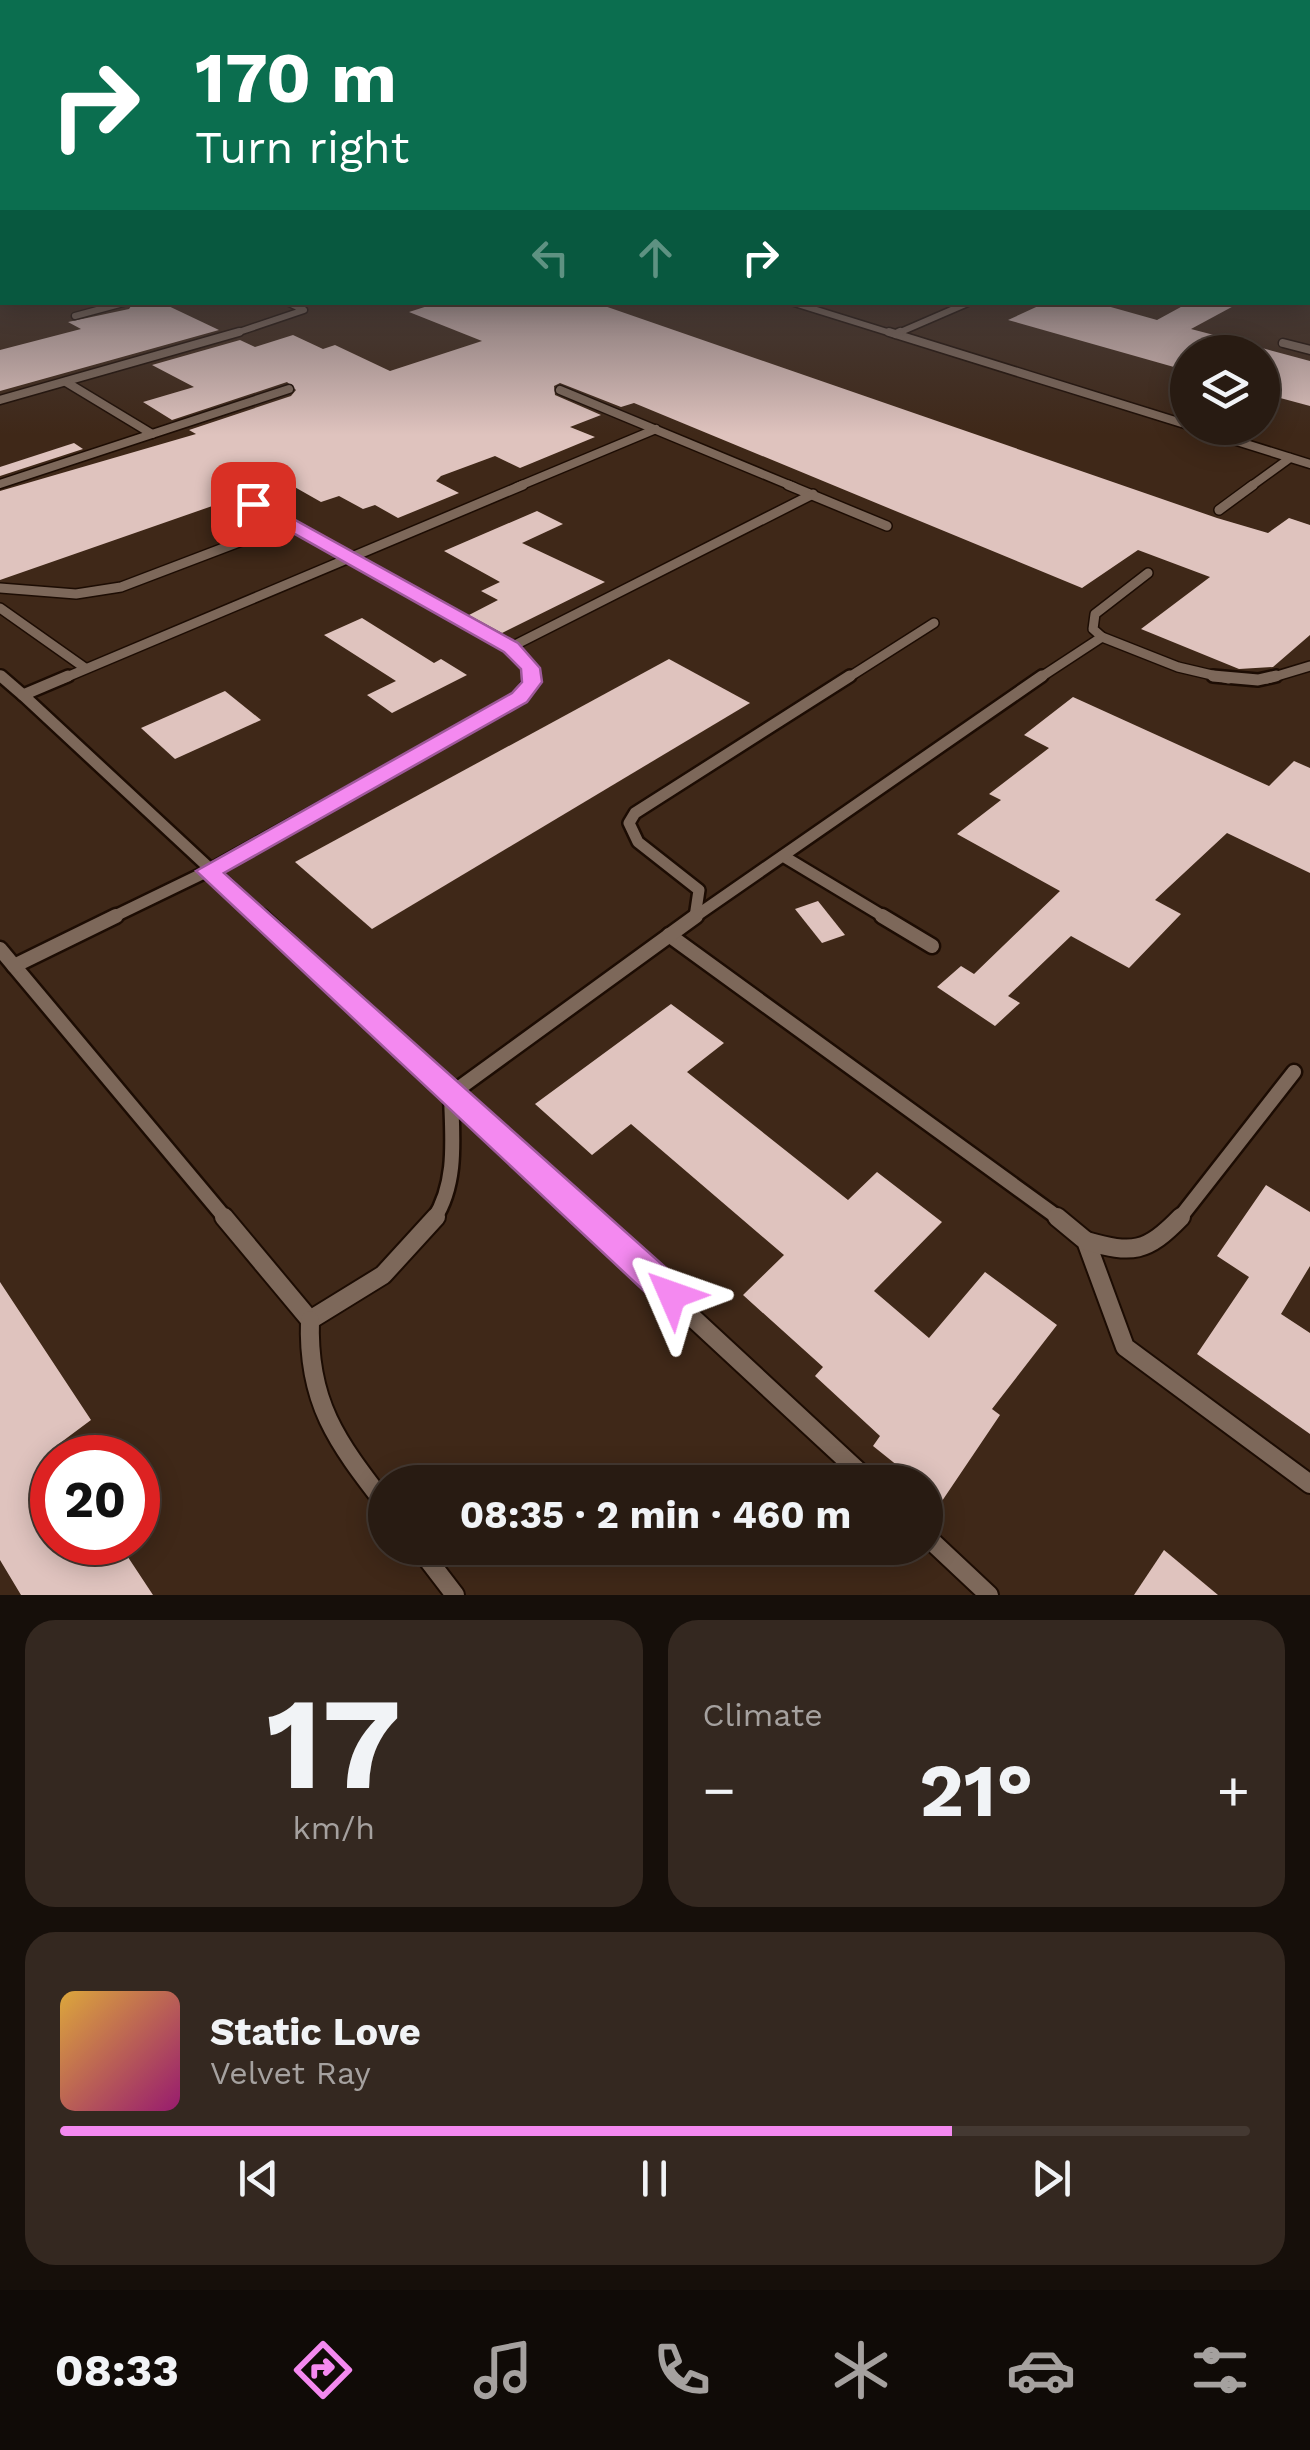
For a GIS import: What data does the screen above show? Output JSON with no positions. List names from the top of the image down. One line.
{"page":{"turn":["170 m","Turn right"],"limit":"20","trip":"08:35 · 2 min · 460 m","tile":[["17","km/h"],"Climate"],"heat":["−","21°","+"],"song":["Static Love","Velvet Ray"],"tabs":"08:33"}}
